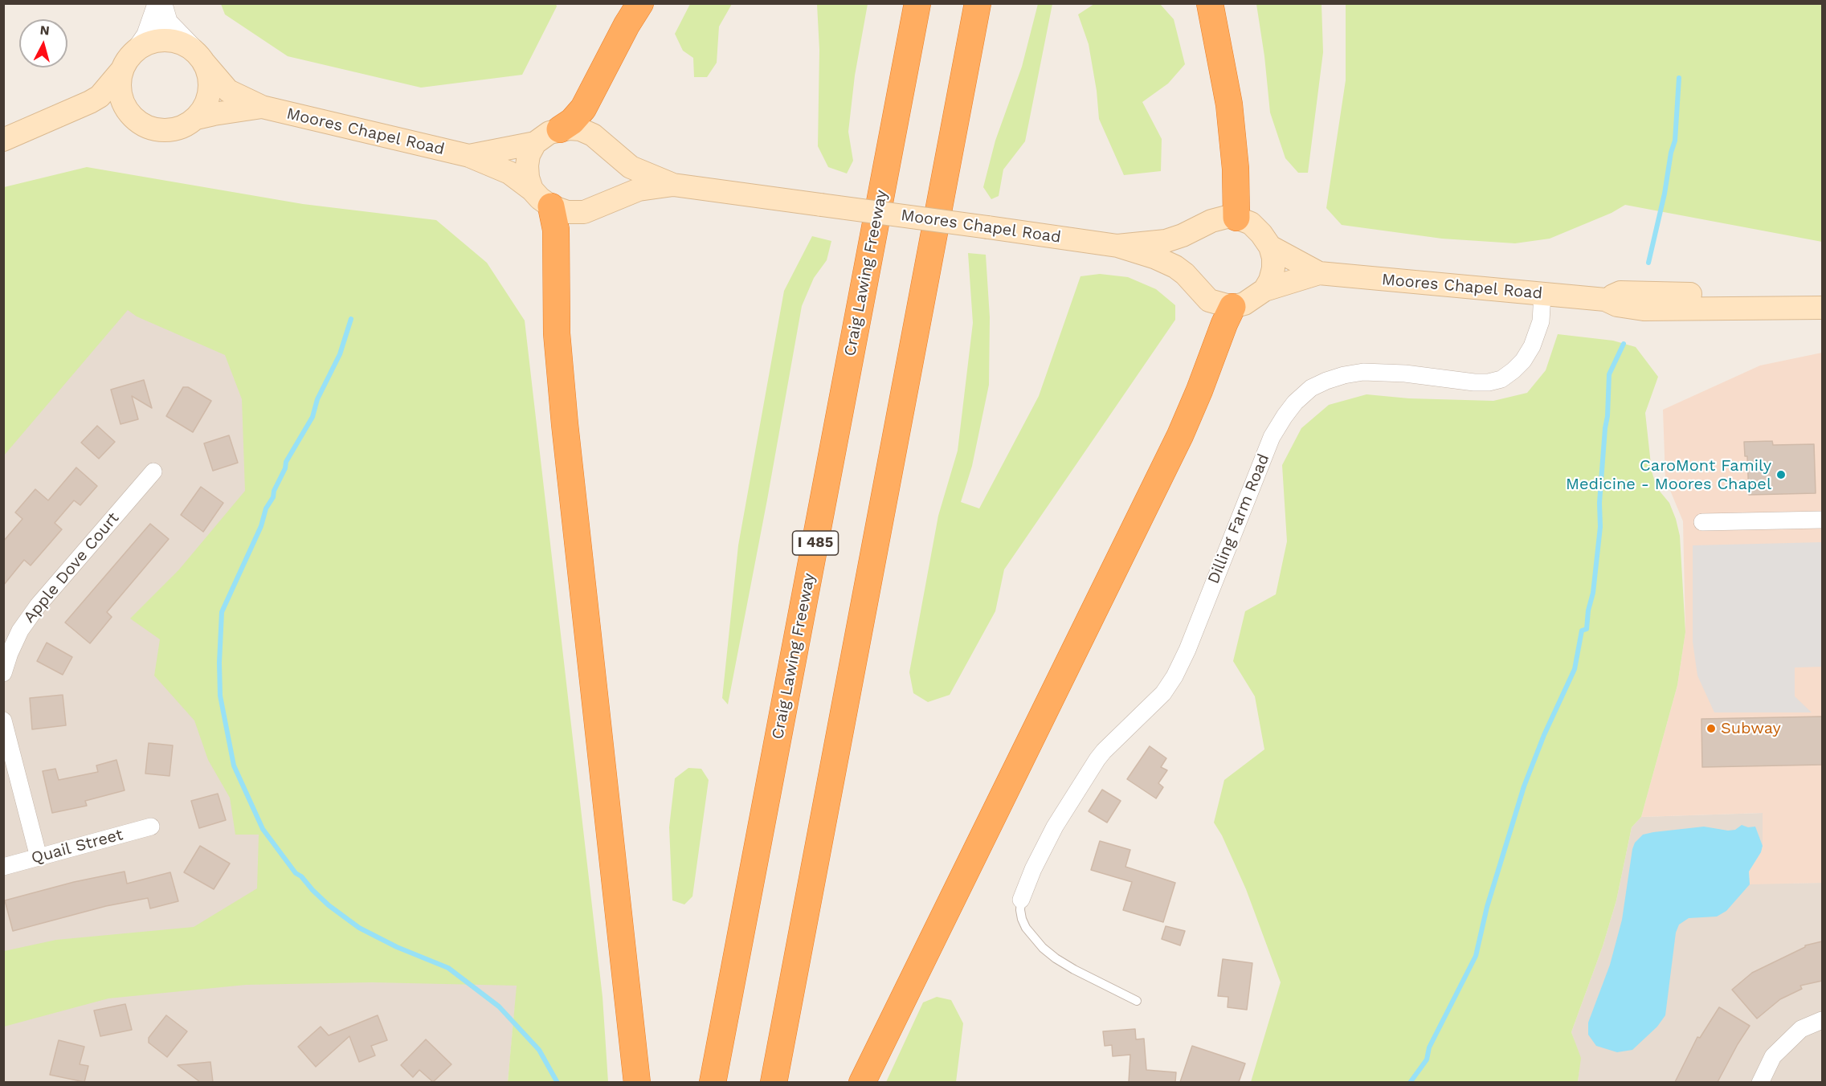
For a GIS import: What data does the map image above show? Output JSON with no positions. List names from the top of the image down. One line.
{"streets":{"highway":["Craig Lawing Freeway","I 485"],"main road":["Moores Chapel Road"],"street":["Dilling Farm Road","Apple Dove Court","Quail Street"]},"crossings":[["Moores Chapel Road","Dilling Farm Road"]],"places":["CaroMont Family Medicine - Moores Chapel","Subway"],"north":"top"}
